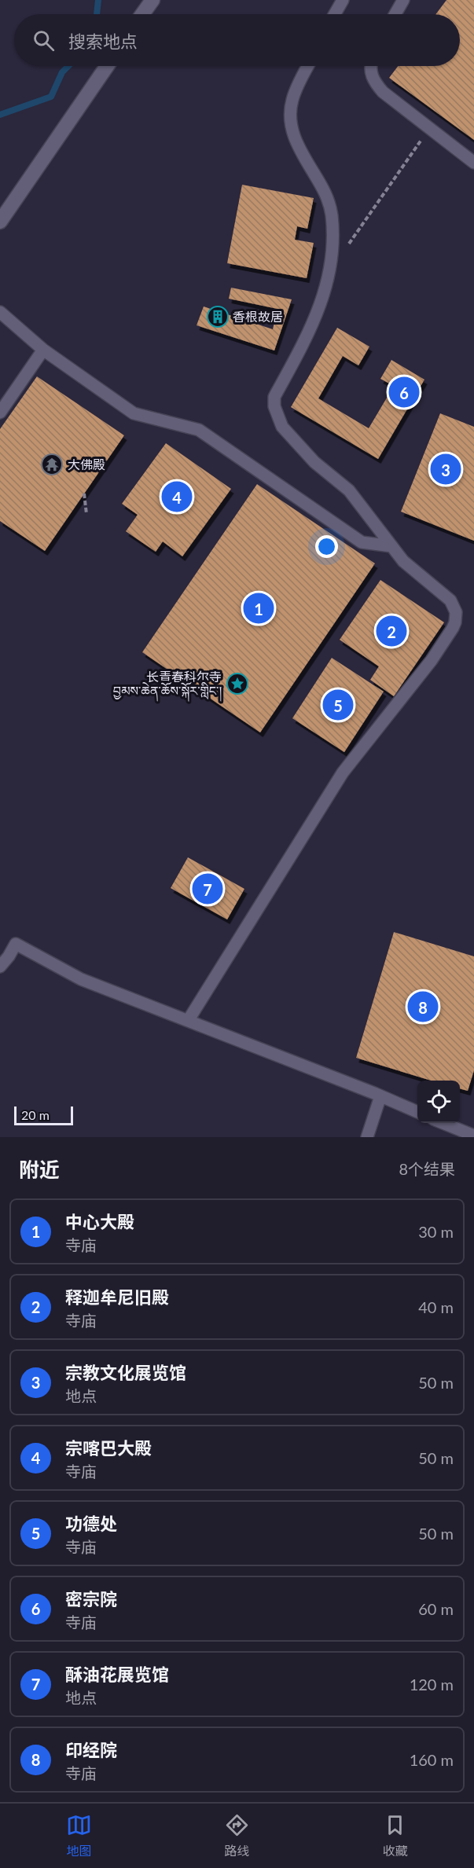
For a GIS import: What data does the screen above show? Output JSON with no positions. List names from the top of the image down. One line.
{"places":{"building":["香根故居"],"temple":["大佛殿"],"place":["长青春科尔寺 བྱམས་ཆེན་ཆོས་སྐོར་གླིང་།"]},"scale_bar":"20 m","page":{"search":"搜索地点","pins":["6","3","4","1","2","5","7","8"],"scale":"20 m","heading":["附近","8个结果"],"list":[{"mark":"1","name":"中心大殿","note":"寺庙","value":"30 m"},{"mark":"2","name":"释迦牟尼旧殿","note":"寺庙","value":"40 m"},{"mark":"3","name":"宗教文化展览馆","note":"地点","value":"50 m"},{"mark":"4","name":"宗喀巴大殿","note":"寺庙","value":"50 m"},{"mark":"5","name":"功德处","note":"寺庙","value":"50 m"},{"mark":"6","name":"密宗院","note":"寺庙","value":"60 m"},{"mark":"7","name":"酥油花展览馆","note":"地点","value":"120 m"},{"mark":"8","name":"印经院","note":"寺庙","value":"160 m"}],"nav":["地图","路线","收藏"]}}
